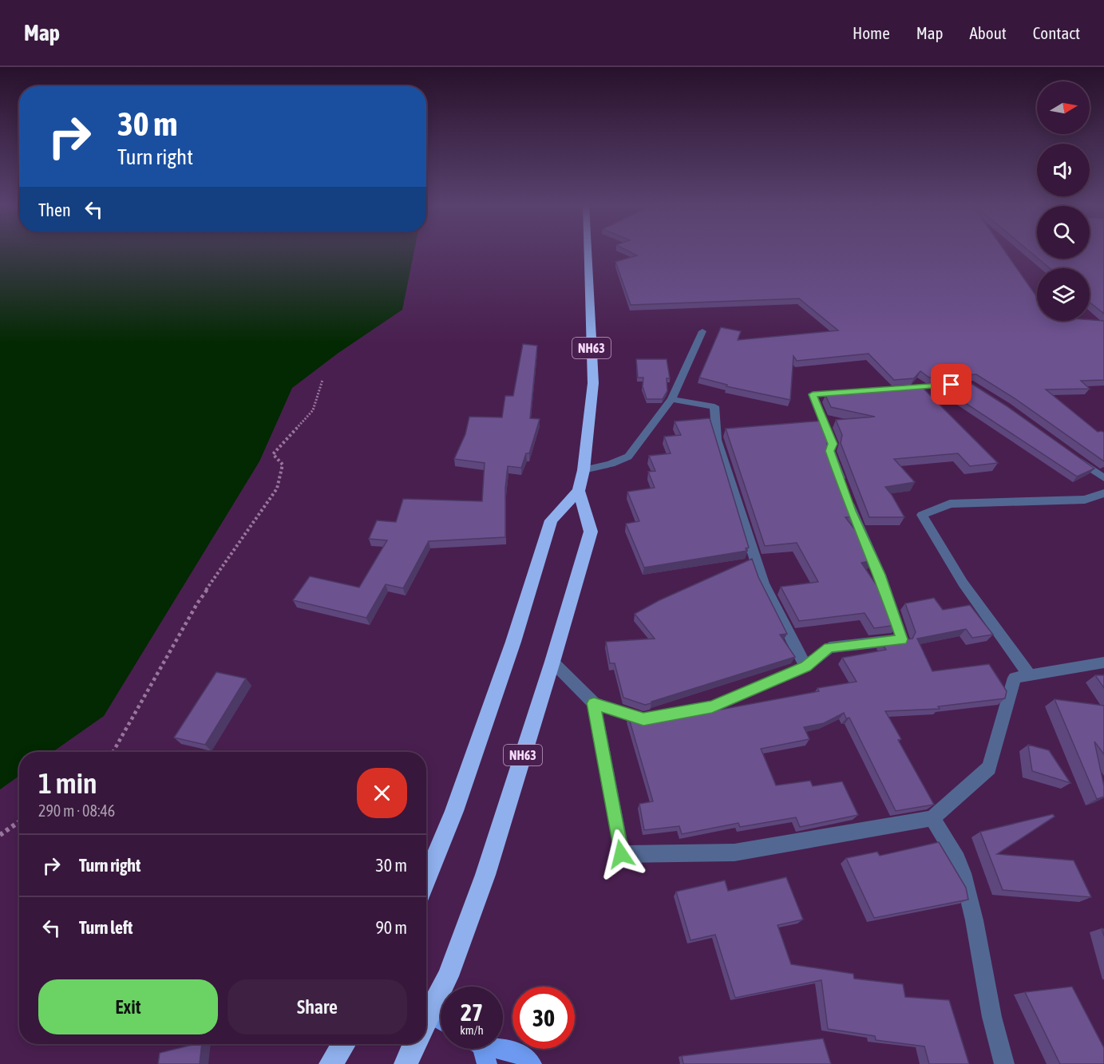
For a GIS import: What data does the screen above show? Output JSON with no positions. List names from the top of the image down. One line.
{"streets":{"highway":["NH63"]},"north":"right","page":{"header":"Map","nav":["Home","Map","About","Contact"],"turn":["30 m","Turn right"],"then":"Then","heading":["1 min","290 m · 08:46"],"list":[{"name":"Turn right","value":"30 m"},{"name":"Turn left","value":"90 m"}],"buttons":["Exit","Share"],"speed":"27 km/h","limit":"30"}}
